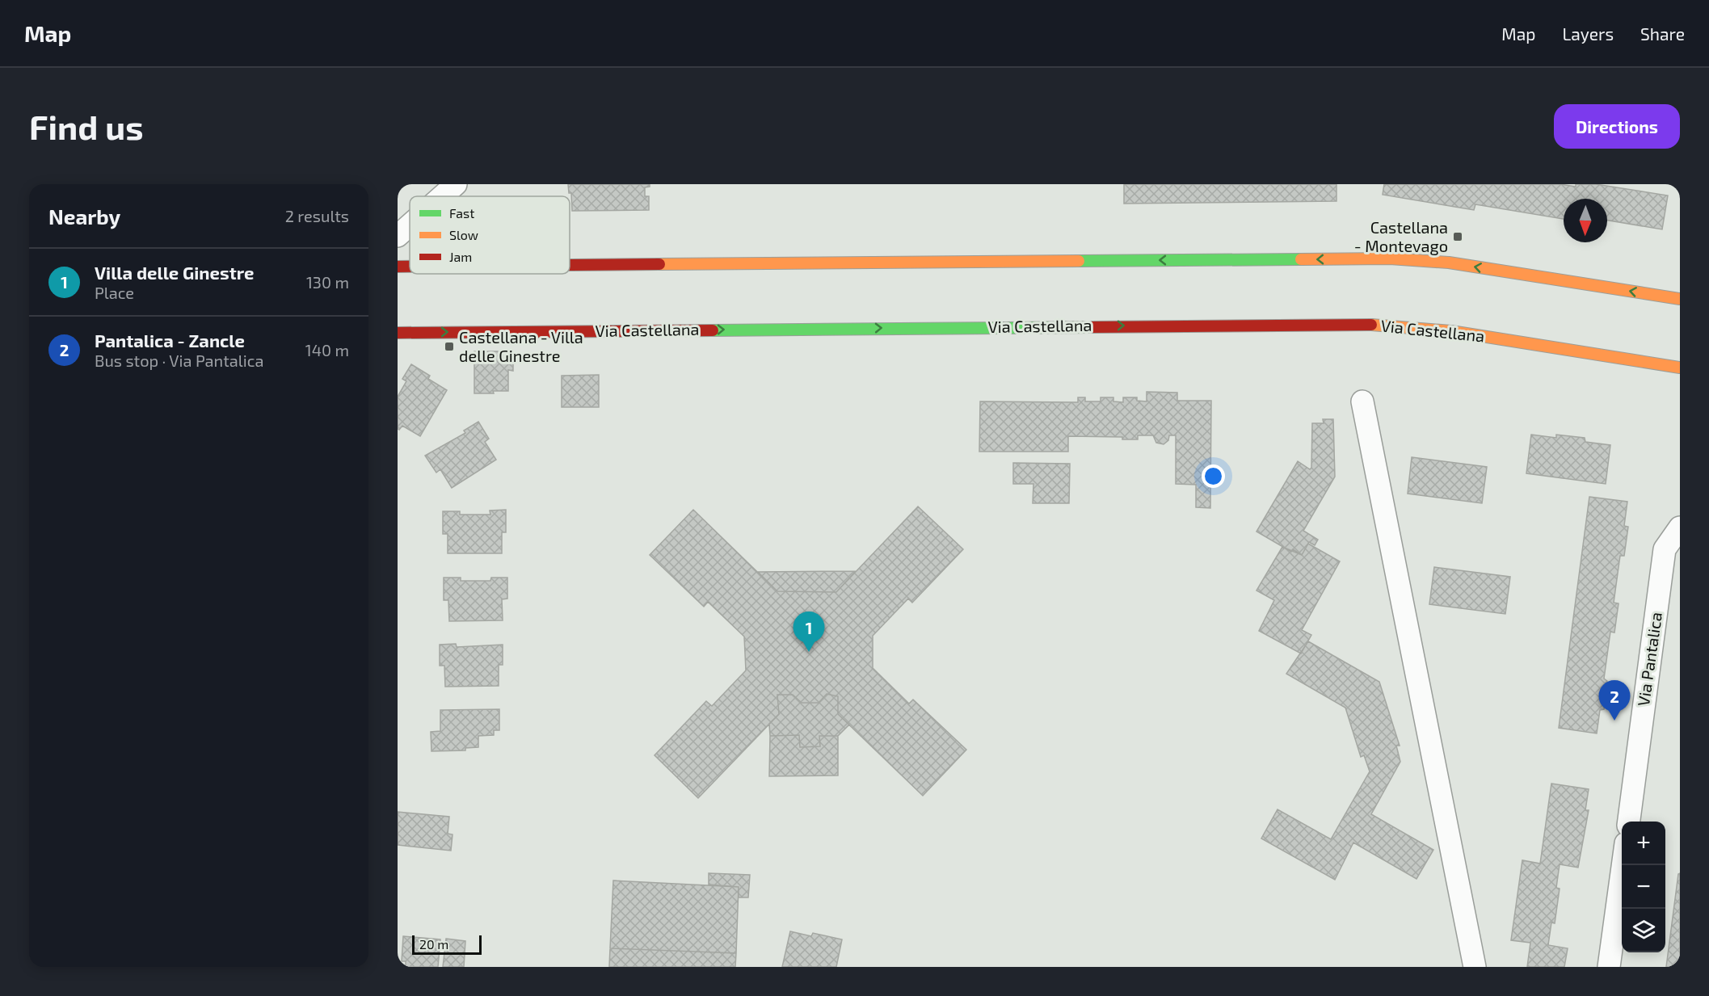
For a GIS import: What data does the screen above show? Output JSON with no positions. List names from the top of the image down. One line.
{"streets":{"main road":["Via Castellana"],"street":["Via Pantalica"]},"places":{"transit":["Castellana - Montevago","Castellana - Villa delle Ginestre"]},"legend":["Fast","Slow","Jam"],"scale_bar":"20 m","north":"bottom","page":{"header":"Map","nav":["Map","Layers","Share"],"buttons":"Directions","title":"Find us","heading":["Nearby","2 results"],"list":[{"mark":"1","name":"Villa delle Ginestre","note":"Place","value":"130 m"},{"mark":"2","name":"Pantalica - Zancle","note":"Bus stop · Via Pantalica","value":"140 m"}],"pins":["1","2"],"map_buttons":["+","−"],"scale":"20 m"}}
